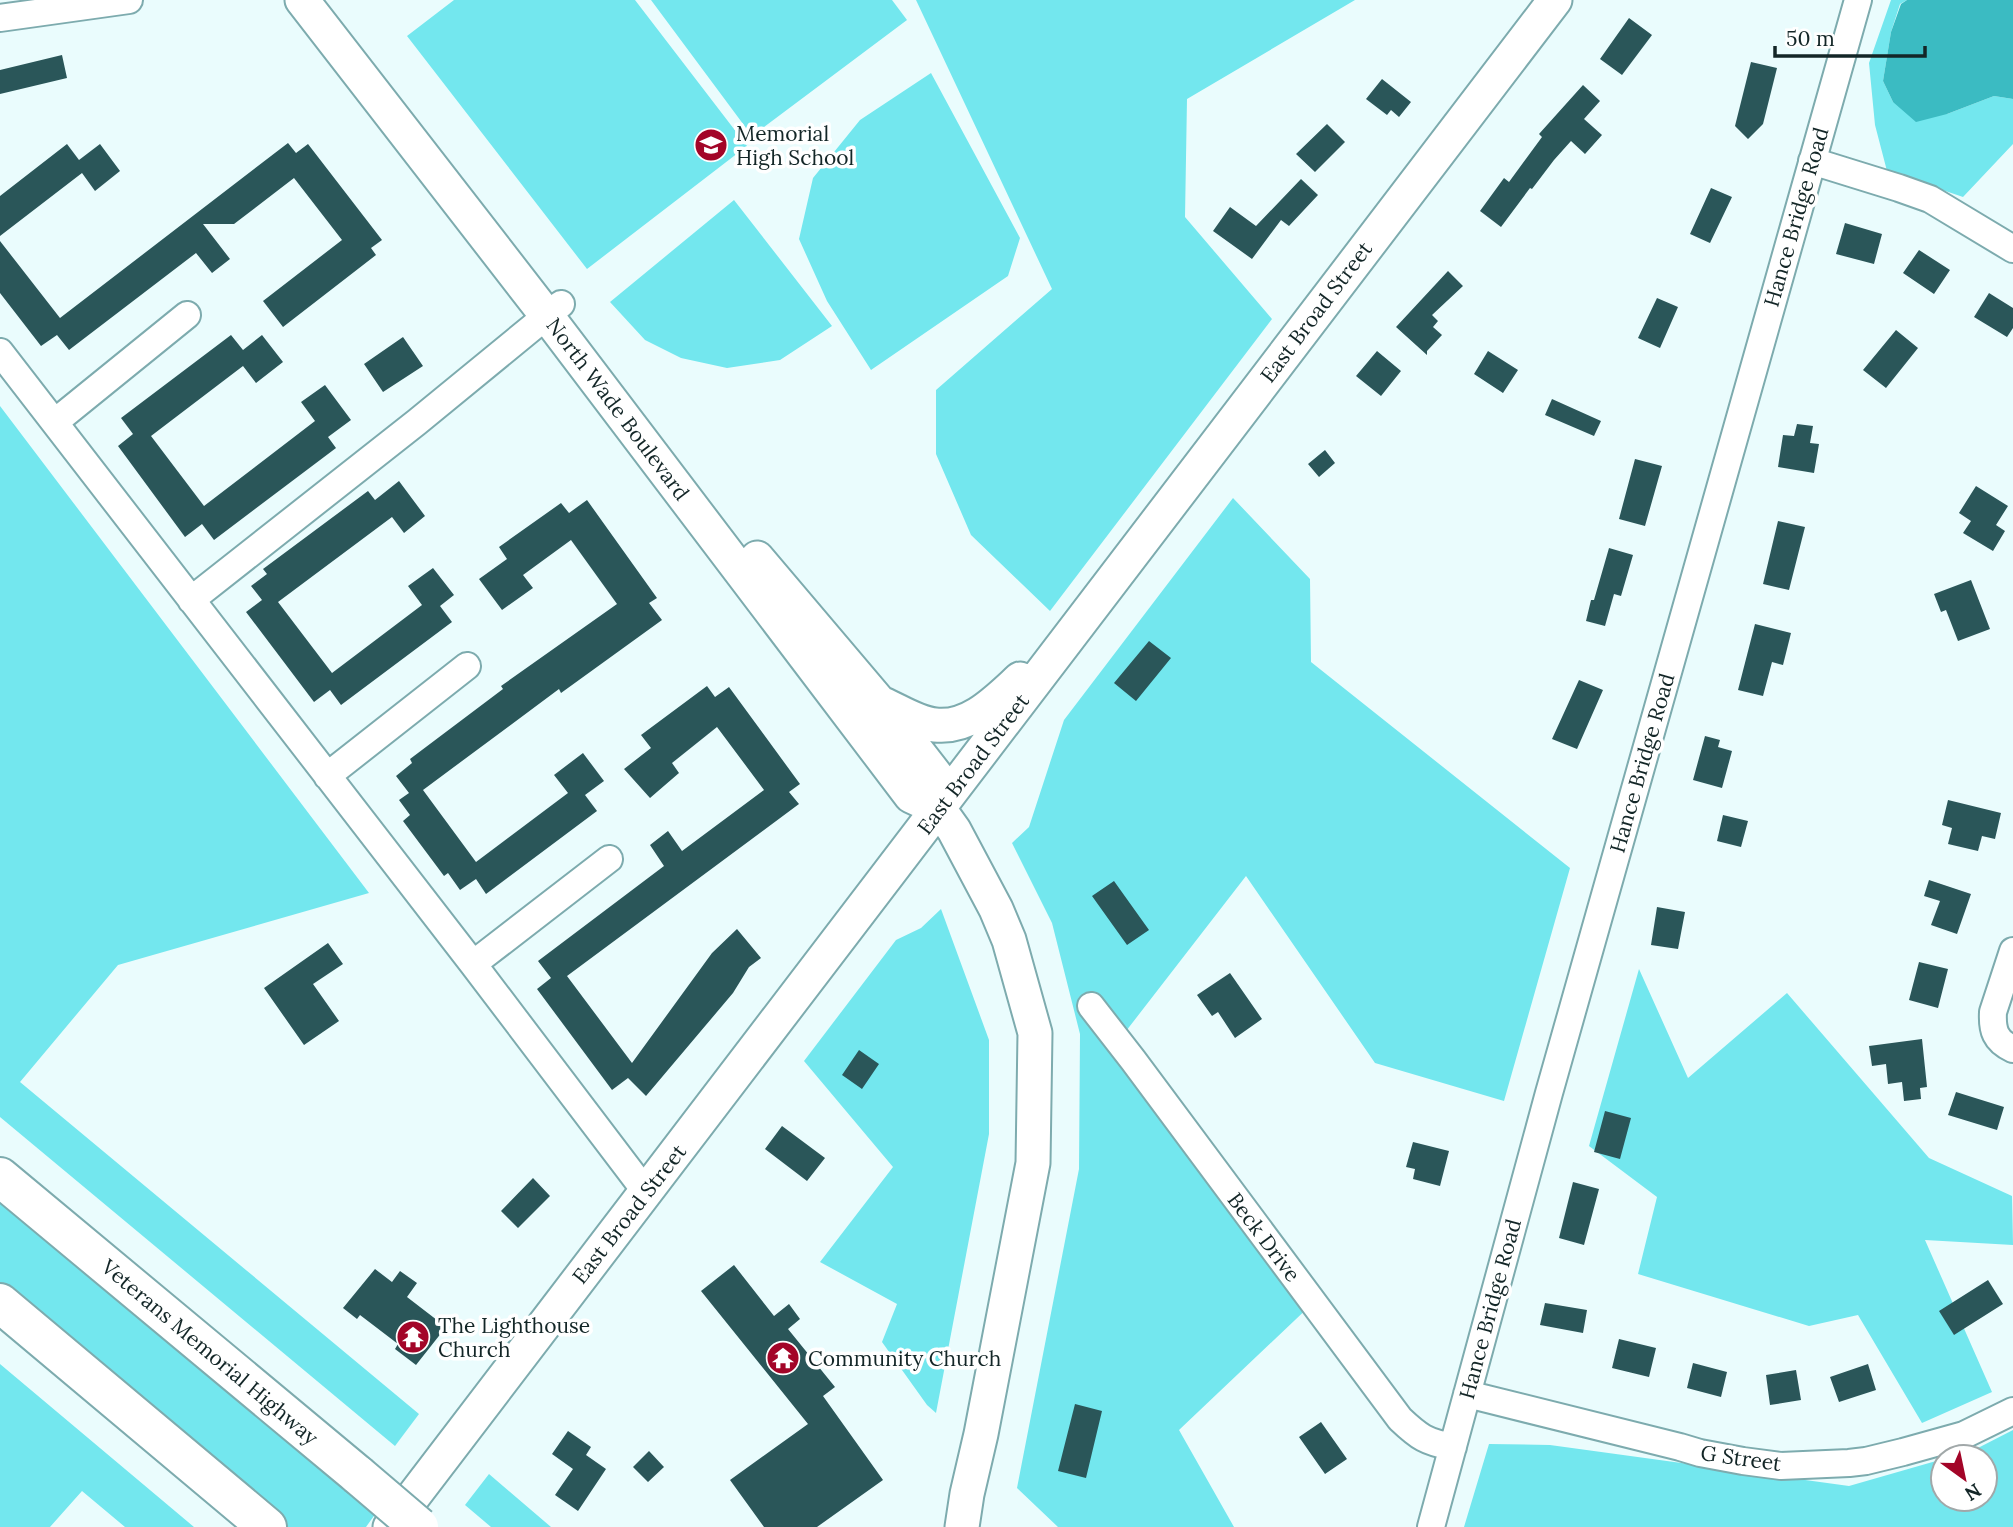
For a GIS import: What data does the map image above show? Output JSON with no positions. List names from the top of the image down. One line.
{"streets":{"highway":["Veterans Memorial Highway"],"main road":["East Broad Street","North Wade Boulevard"],"street":["Hance Bridge Road","Beck Drive","G Street"]},"crossings":[["Hance Bridge Road","Beck Drive"],["Hance Bridge Road","G Street"],["East Broad Street","North Wade Boulevard"]],"places":{"school or university":["Memorial High School"],"temple":["The Lighthouse Church","Community Church"]},"scale_bar":"50 m","north":"bottom right"}
